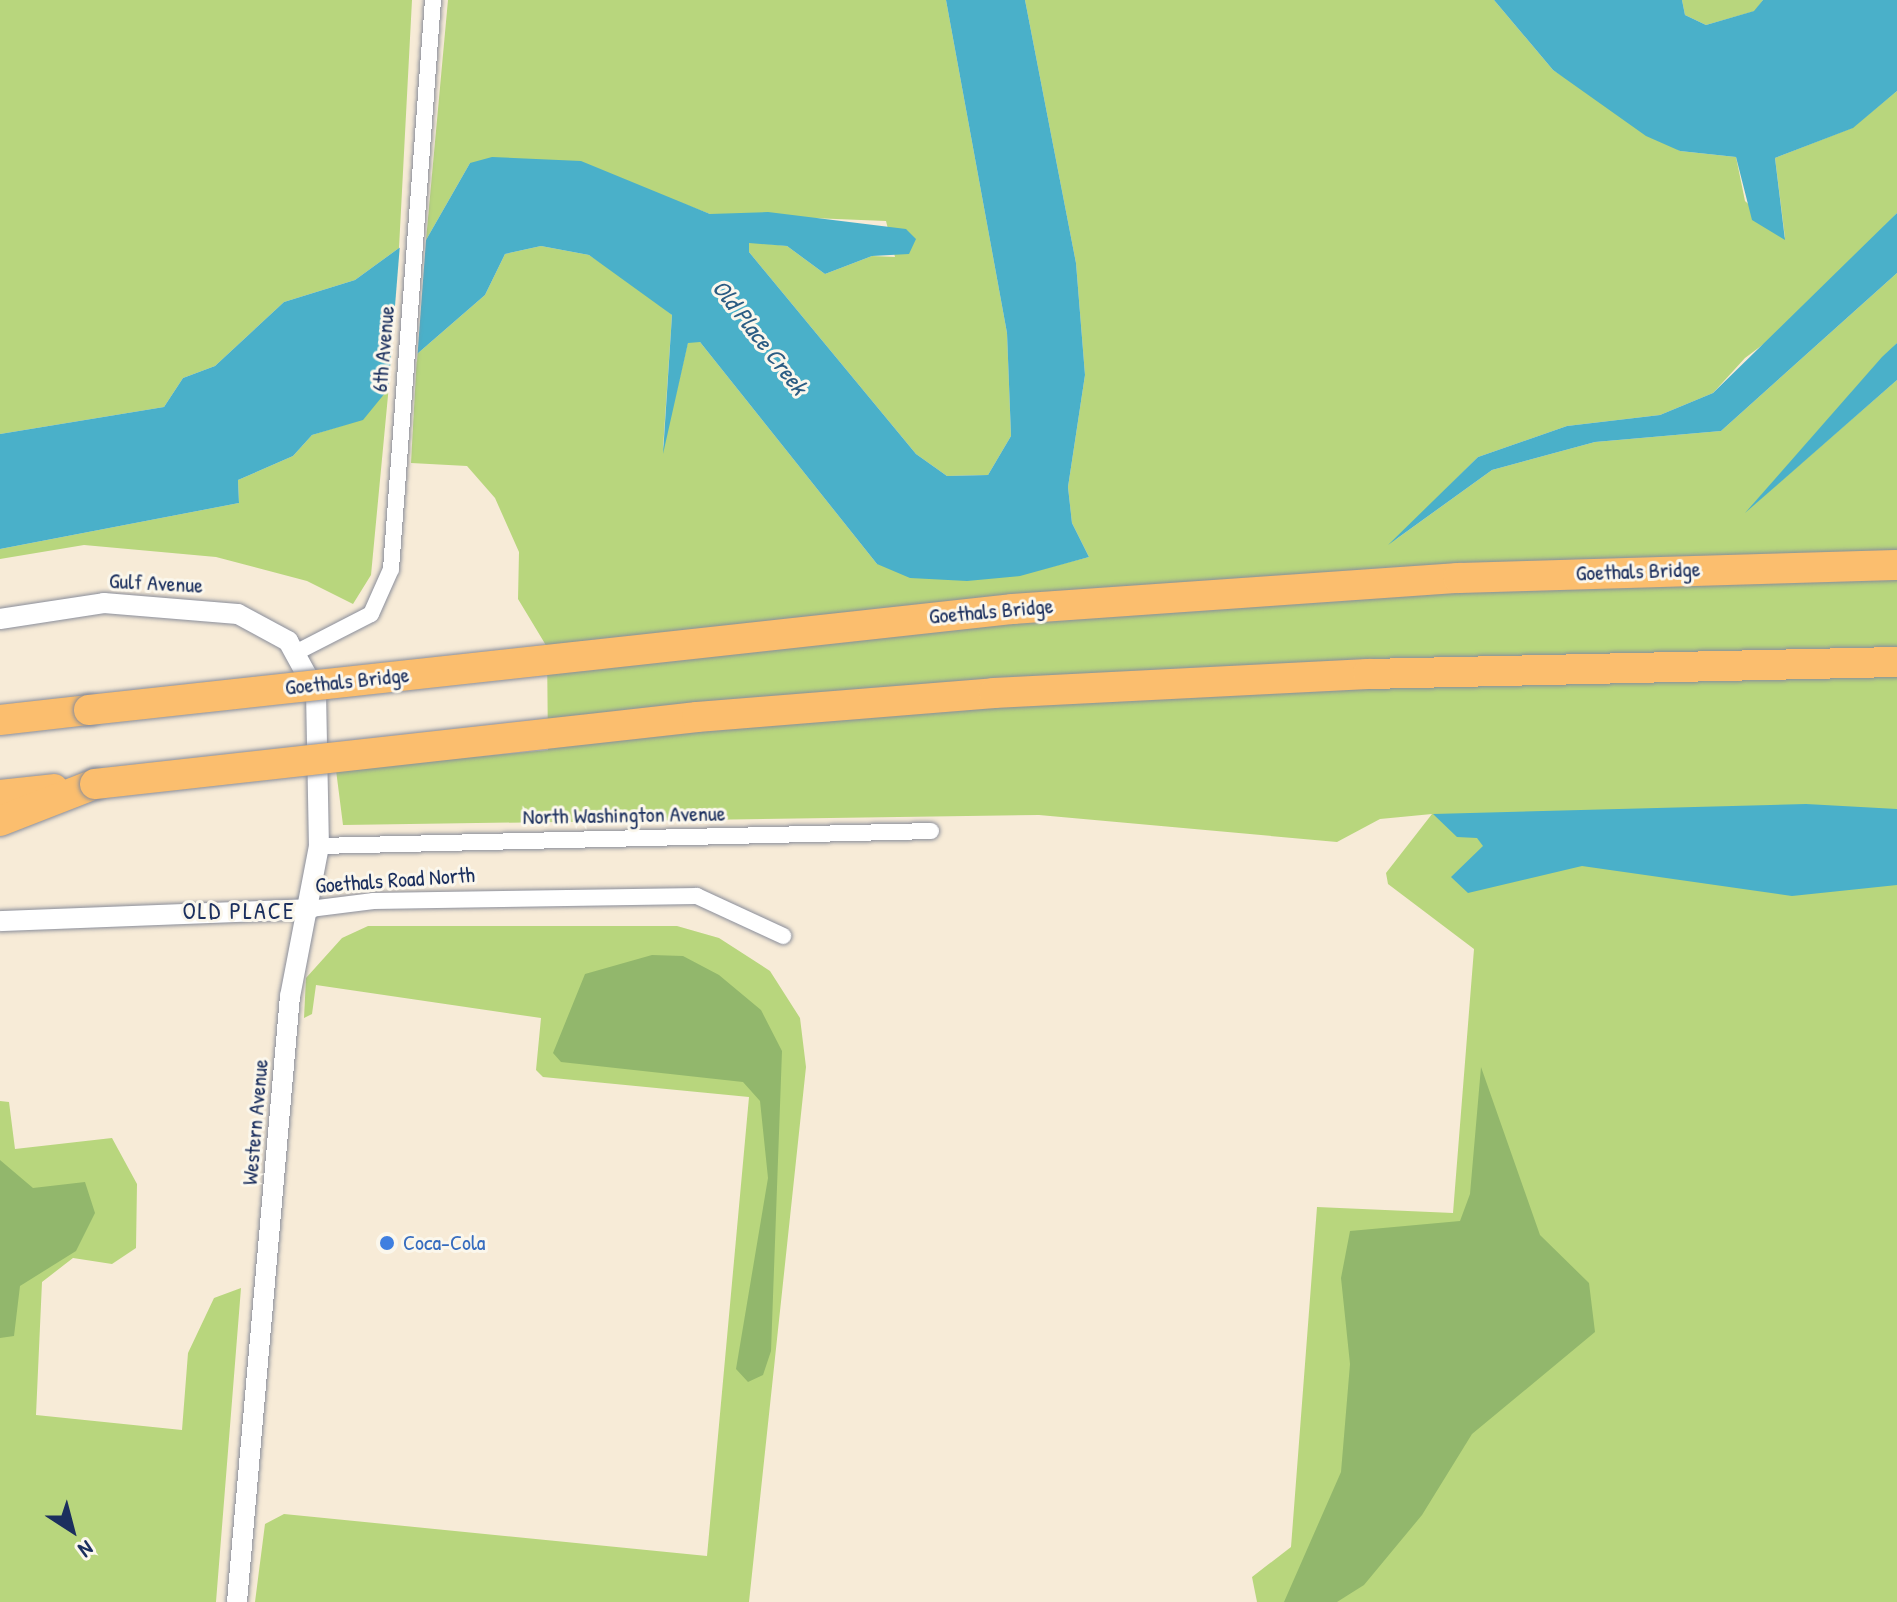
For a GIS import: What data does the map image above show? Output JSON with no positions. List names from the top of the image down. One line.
{"streets":{"highway":["Goethals Bridge"],"street":["6th Avenue","Gulf Avenue","North Washington Avenue","Goethals Road North","Western Avenue"]},"crossings":[["6th Avenue","Gulf Avenue"],["6th Avenue","Western Avenue"],["Gulf Avenue","Western Avenue"],["North Washington Avenue","Western Avenue"],["Goethals Road North","Western Avenue"]],"districts":["OLD PLACE"],"water":["Old Place Creek"],"places":["Coca-Cola"],"north":"bottom right"}
